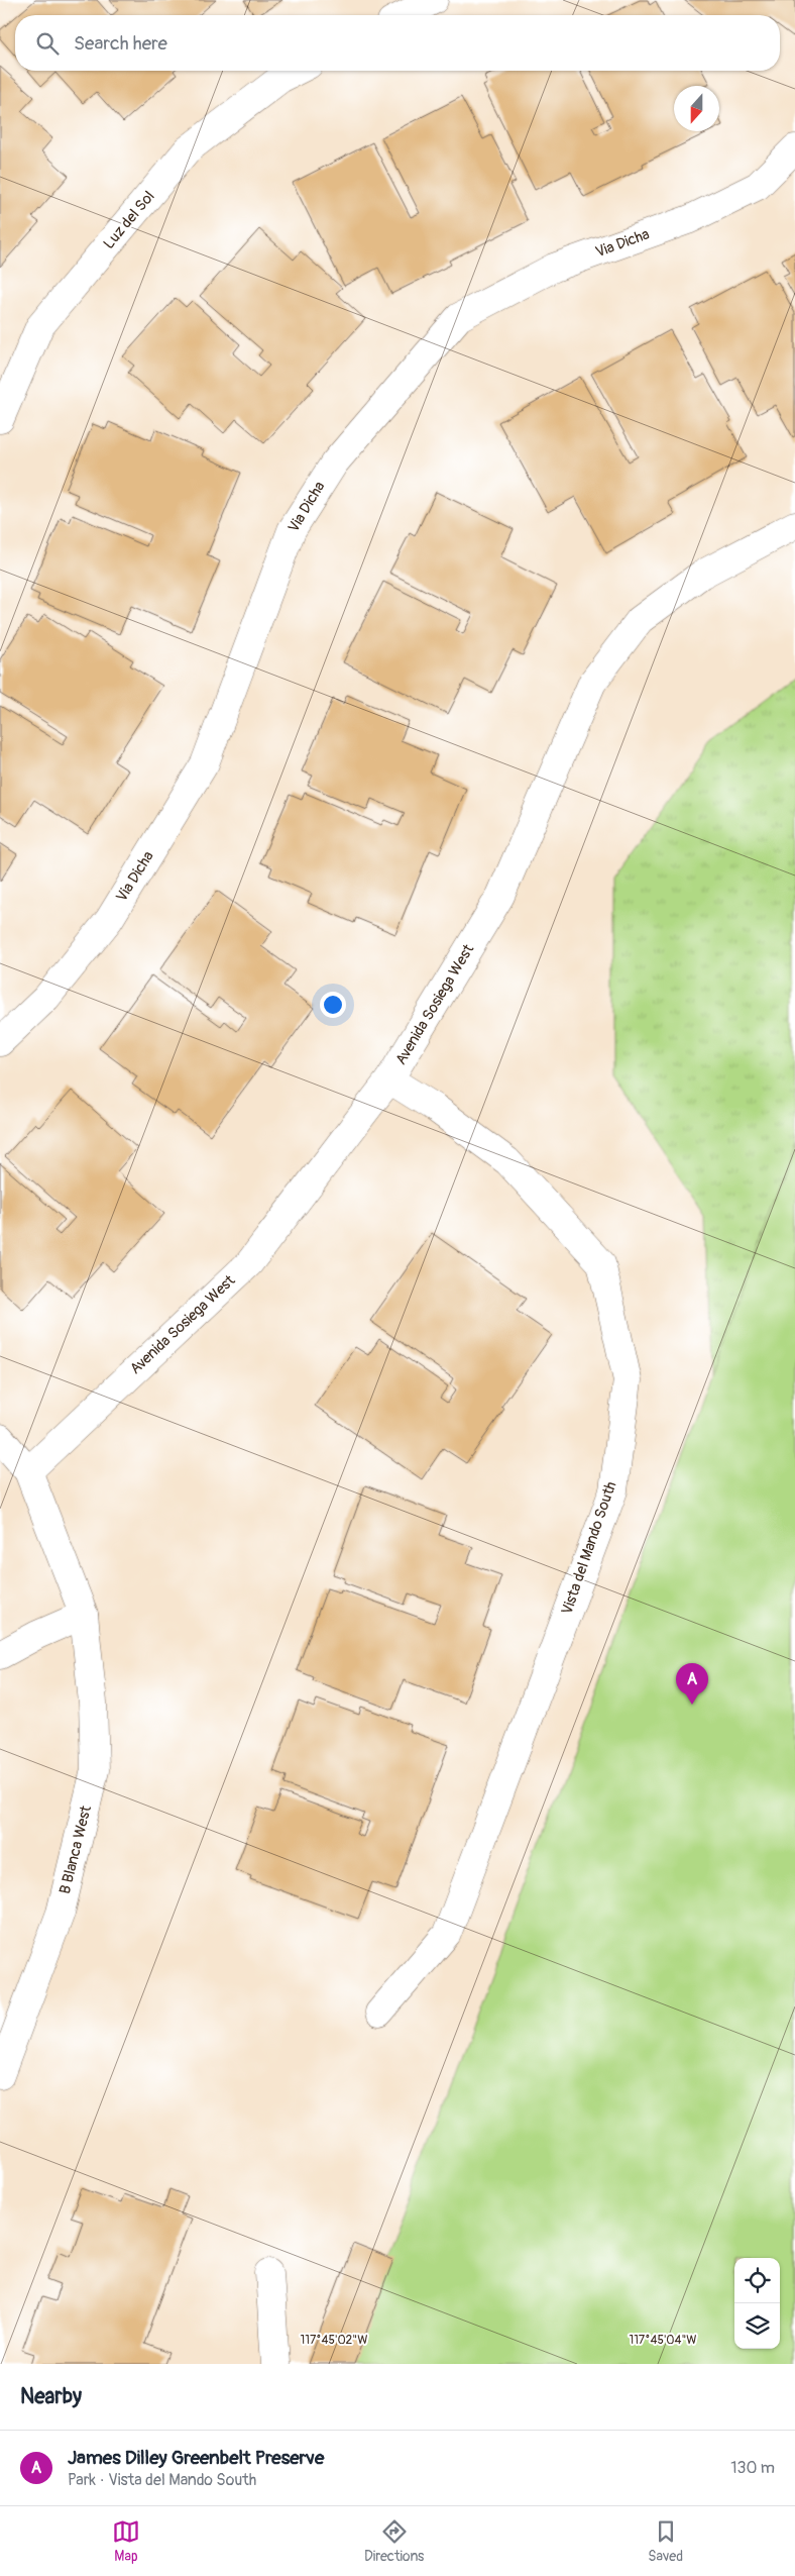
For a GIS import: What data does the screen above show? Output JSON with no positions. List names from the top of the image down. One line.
{"streets":{"street":["Luz del Sol","Via Dicha","Avenida Sosiega West","Vista del Mando South","B Blanca West"]},"crossings":[["Avenida Sosiega West","Vista del Mando South"],["Avenida Sosiega West","B Blanca West"]],"north":"bottom","page":{"search":"Search here","pins":"A","heading":"Nearby","list":[{"mark":"A","name":"James Dilley Greenbelt Preserve","note":"Park · Vista del Mando South","value":"130 m"}],"nav":["Map","Directions","Saved"]},"coordinates":["117°45'02\"W","117°45'04\"W"]}
